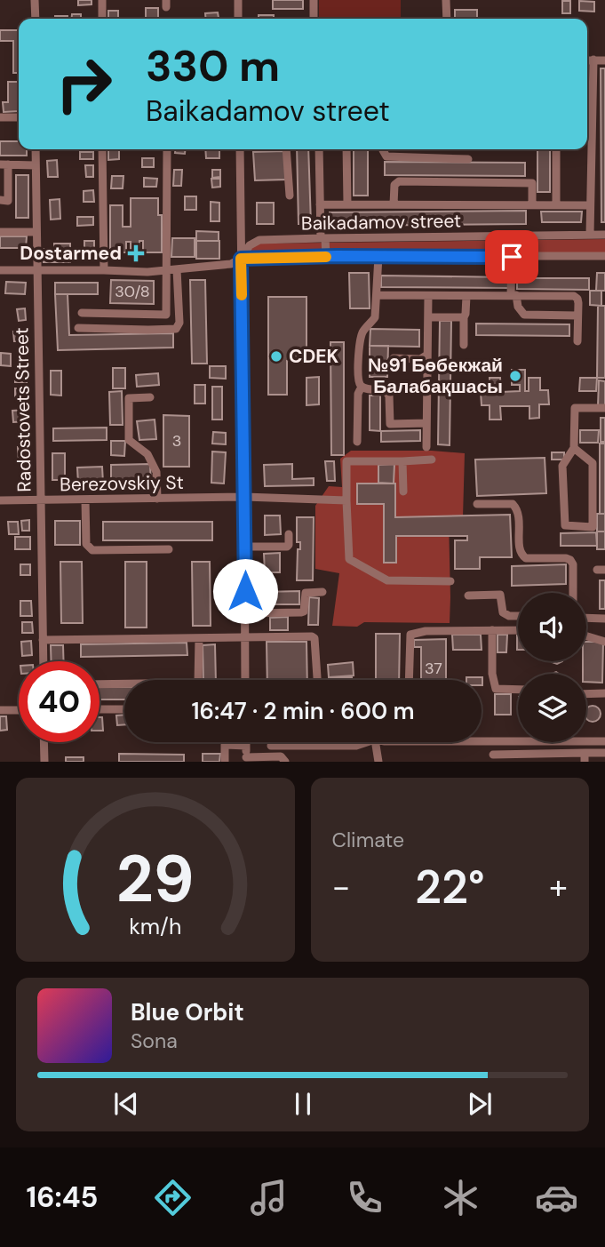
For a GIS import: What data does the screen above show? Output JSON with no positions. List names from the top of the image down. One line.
{"streets":{"street":["Baikadamov street","Radostovets Street","Berezovskiy St"]},"crossings":[["Baikadamov street","Radostovets Street"],["Radostovets Street","Berezovskiy St"]],"places":{"health":["Dostarmed"],"other":["CDEK","№91 Бөбекжай Балабақшасы"]},"house_numbers":["30/8","3","37"],"page":{"turn":["330 m","Baikadamov street"],"limit":"40","trip":"16:47 · 2 min · 600 m","tile":"Climate","heat":["−","22°","+"],"song":["Blue Orbit","Sona"],"tabs":"16:45","gauge":["29","km/h"]}}
